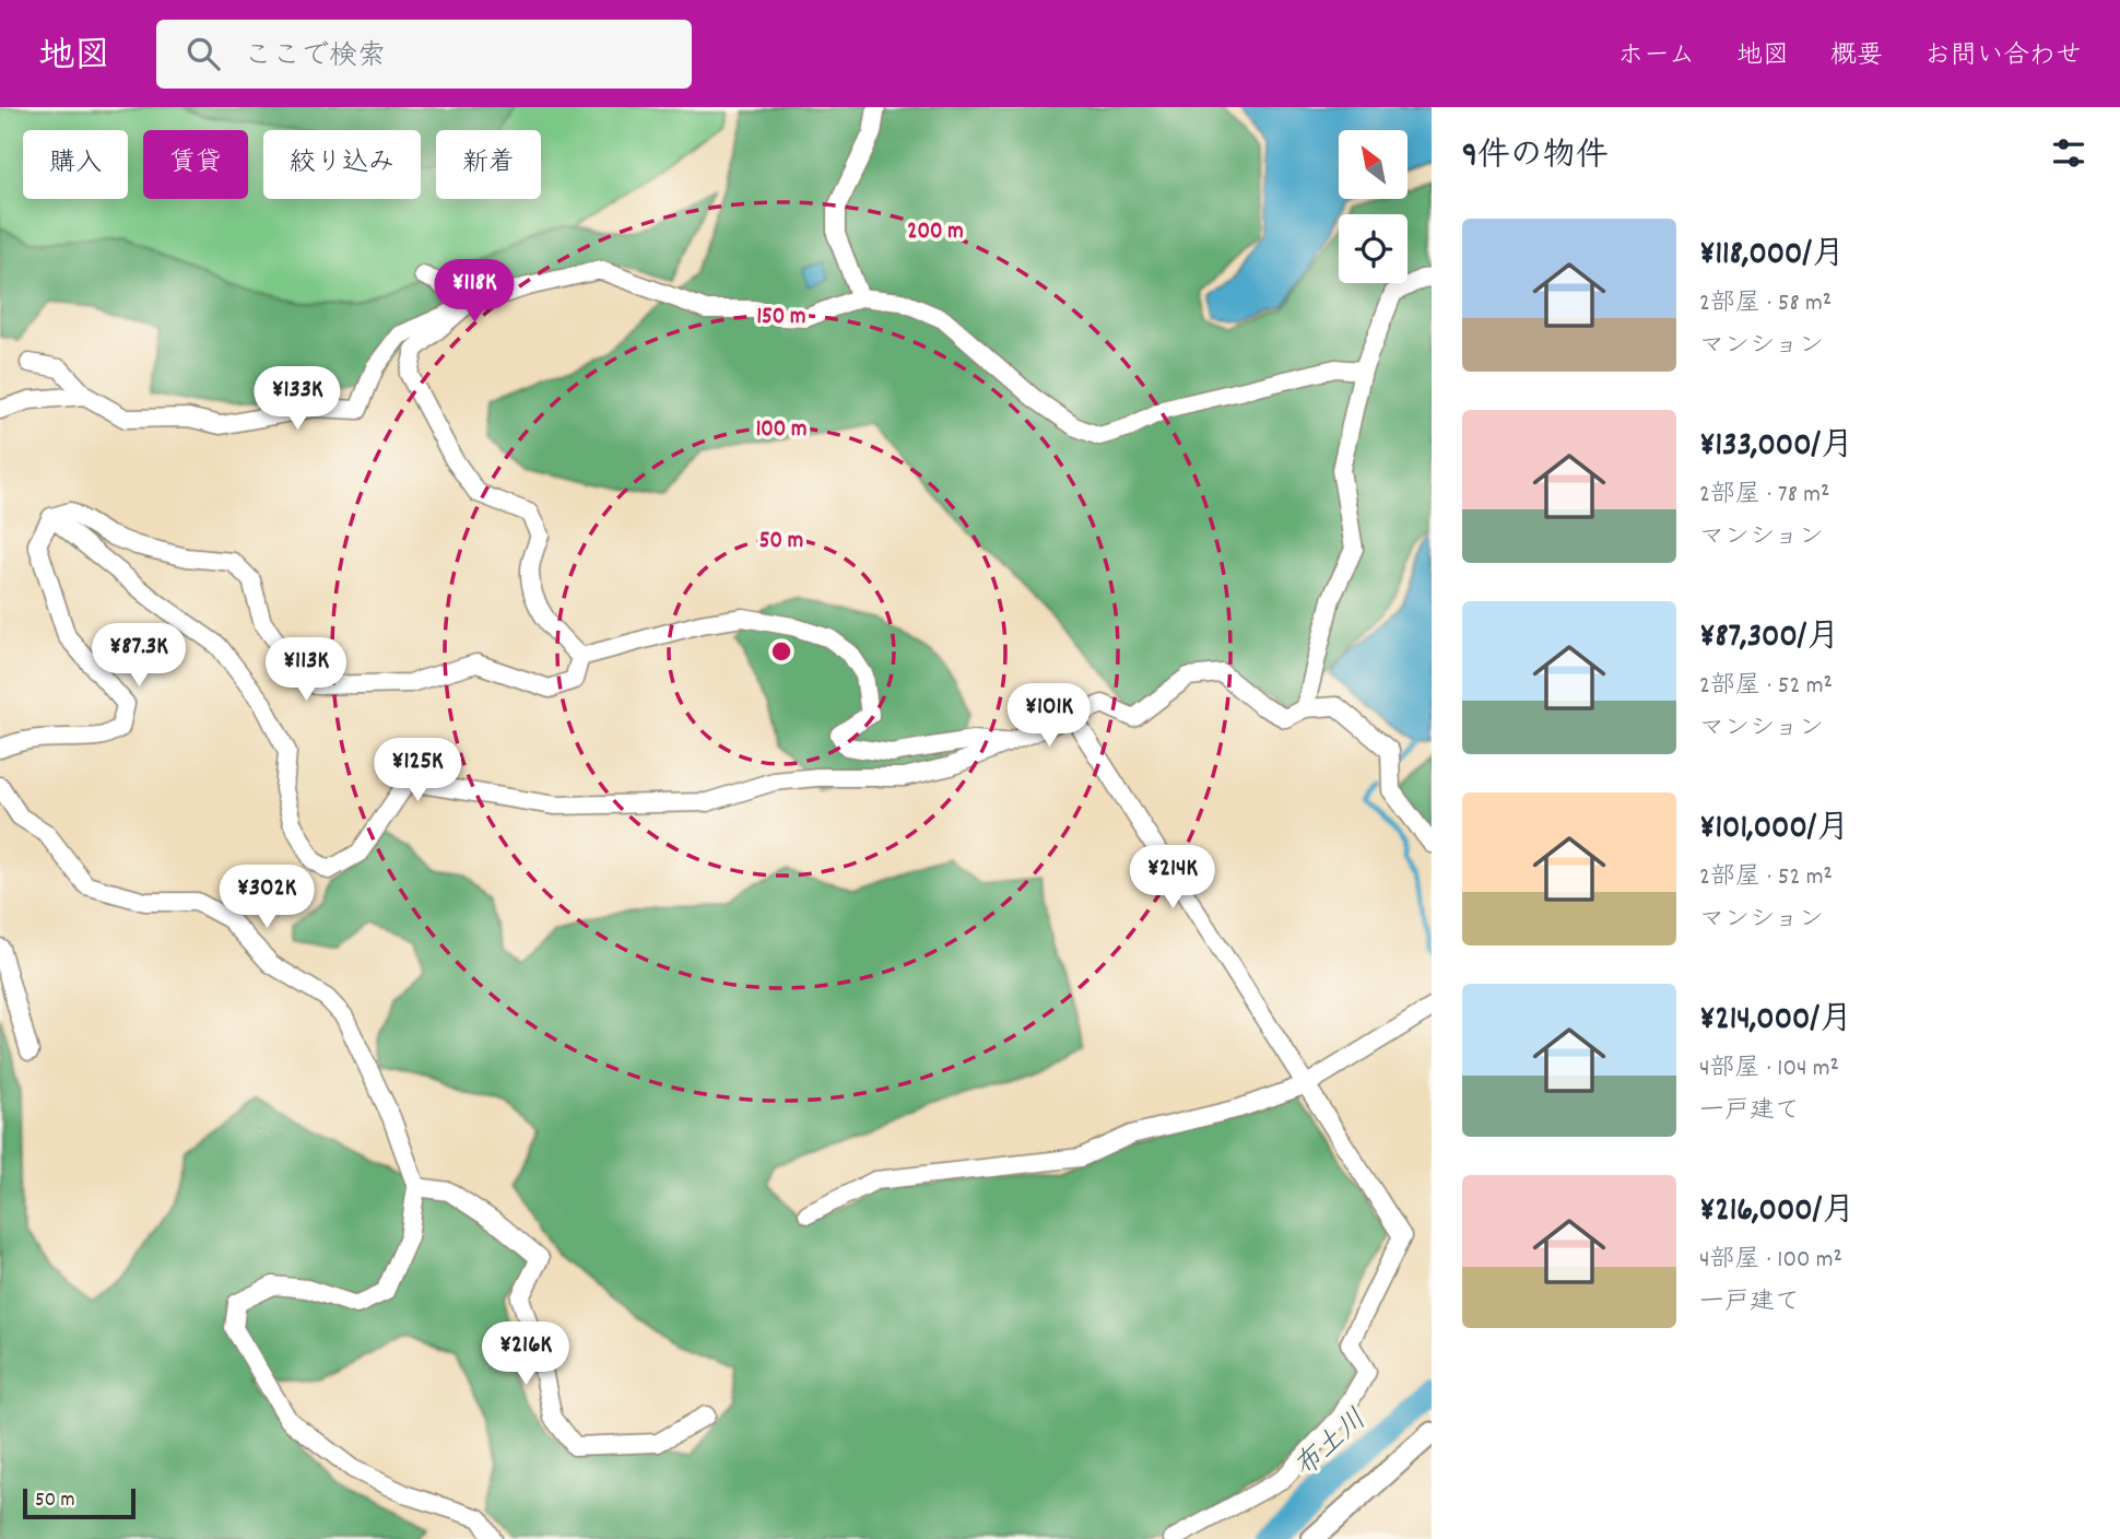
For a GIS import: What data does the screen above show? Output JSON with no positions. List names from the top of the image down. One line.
{"water":["布土川"],"scale_bar":"50 m","north":"top left","page":{"header":"地図","search":"ここで検索","nav":["ホーム","地図","概要","お問い合わせ"],"heading":"9件の物件","chip":["購入","賃貸","絞り込み","新着"],"list":[{"name":"¥118,000/月","note":"2部屋 · 58 m² · マンション"},{"name":"¥133,000/月","note":"2部屋 · 78 m² · マンション"},{"name":"¥87,300/月","note":"2部屋 · 52 m² · マンション"},{"name":"¥101,000/月","note":"2部屋 · 52 m² · マンション"},{"name":"¥214,000/月","note":"4部屋 · 104 m² · 一戸建て"},{"name":"¥216,000/月","note":"4部屋 · 100 m² · 一戸建て"}],"price":["¥118K","¥133K","¥87.3K","¥113K","¥101K","¥125K","¥214K","¥302K","¥216K"],"scale":"50 m"},"rings":["200 m","150 m","100 m","50 m"]}
